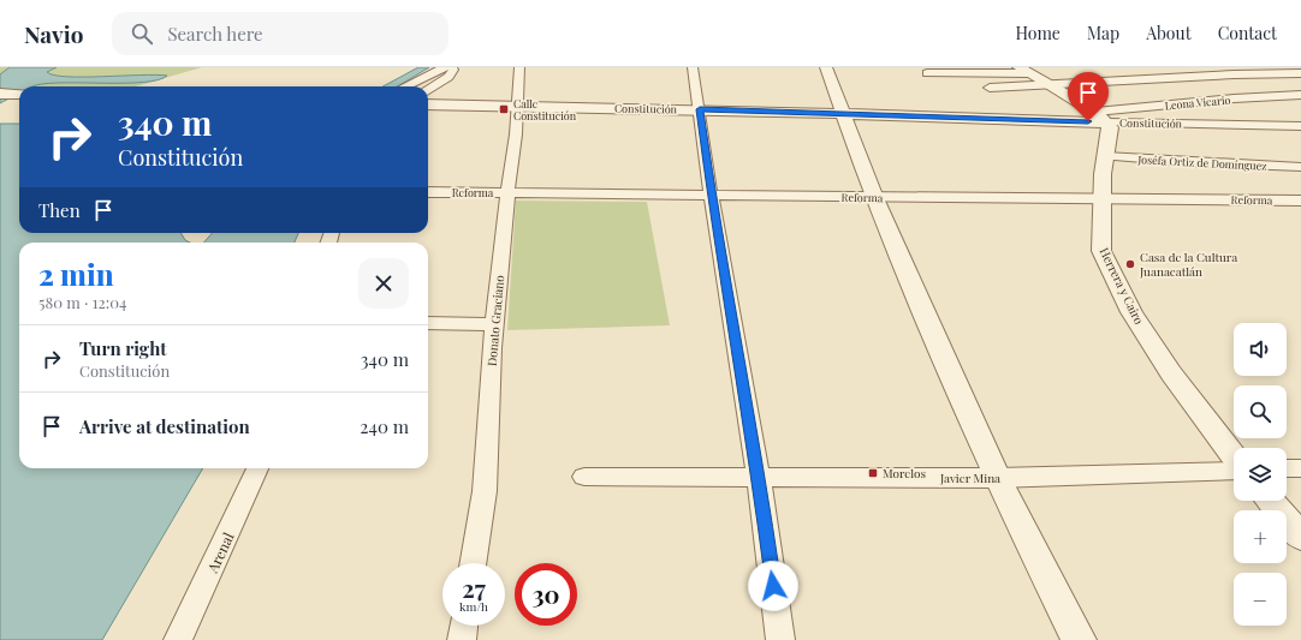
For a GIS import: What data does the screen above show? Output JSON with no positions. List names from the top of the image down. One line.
{"streets":{"street":["Leona Vicario","Constitución","Joséfa Ortiz de Domínguez","Reforma","Herrera y Cairo","Donato Graciano","Javier Mina","Arenal"]},"crossings":[["Leona Vicario","Constitución"],["Leona Vicario","Herrera y Cairo"],["Constitución","Herrera y Cairo"],["Constitución","Donato Graciano"],["Joséfa Ortiz de Domínguez","Herrera y Cairo"],["Reforma","Herrera y Cairo"],["Reforma","Donato Graciano"]],"places":{"transit":["Calle Constitución","Morelos"],"other":["Casa de la Cultura Juanacatlán"]},"page":{"header":"Navio","search":"Search here","nav":["Home","Map","About","Contact"],"turn":["340 m","Constitución"],"then":"Then","heading":["2 min","580 m · 12:04"],"map_buttons":["+","−"],"list":[{"name":"Turn right","note":"Constitución","value":"340 m"},{"name":"Arrive at destination","value":"240 m"}],"speed":"27 km/h","limit":"30"}}
